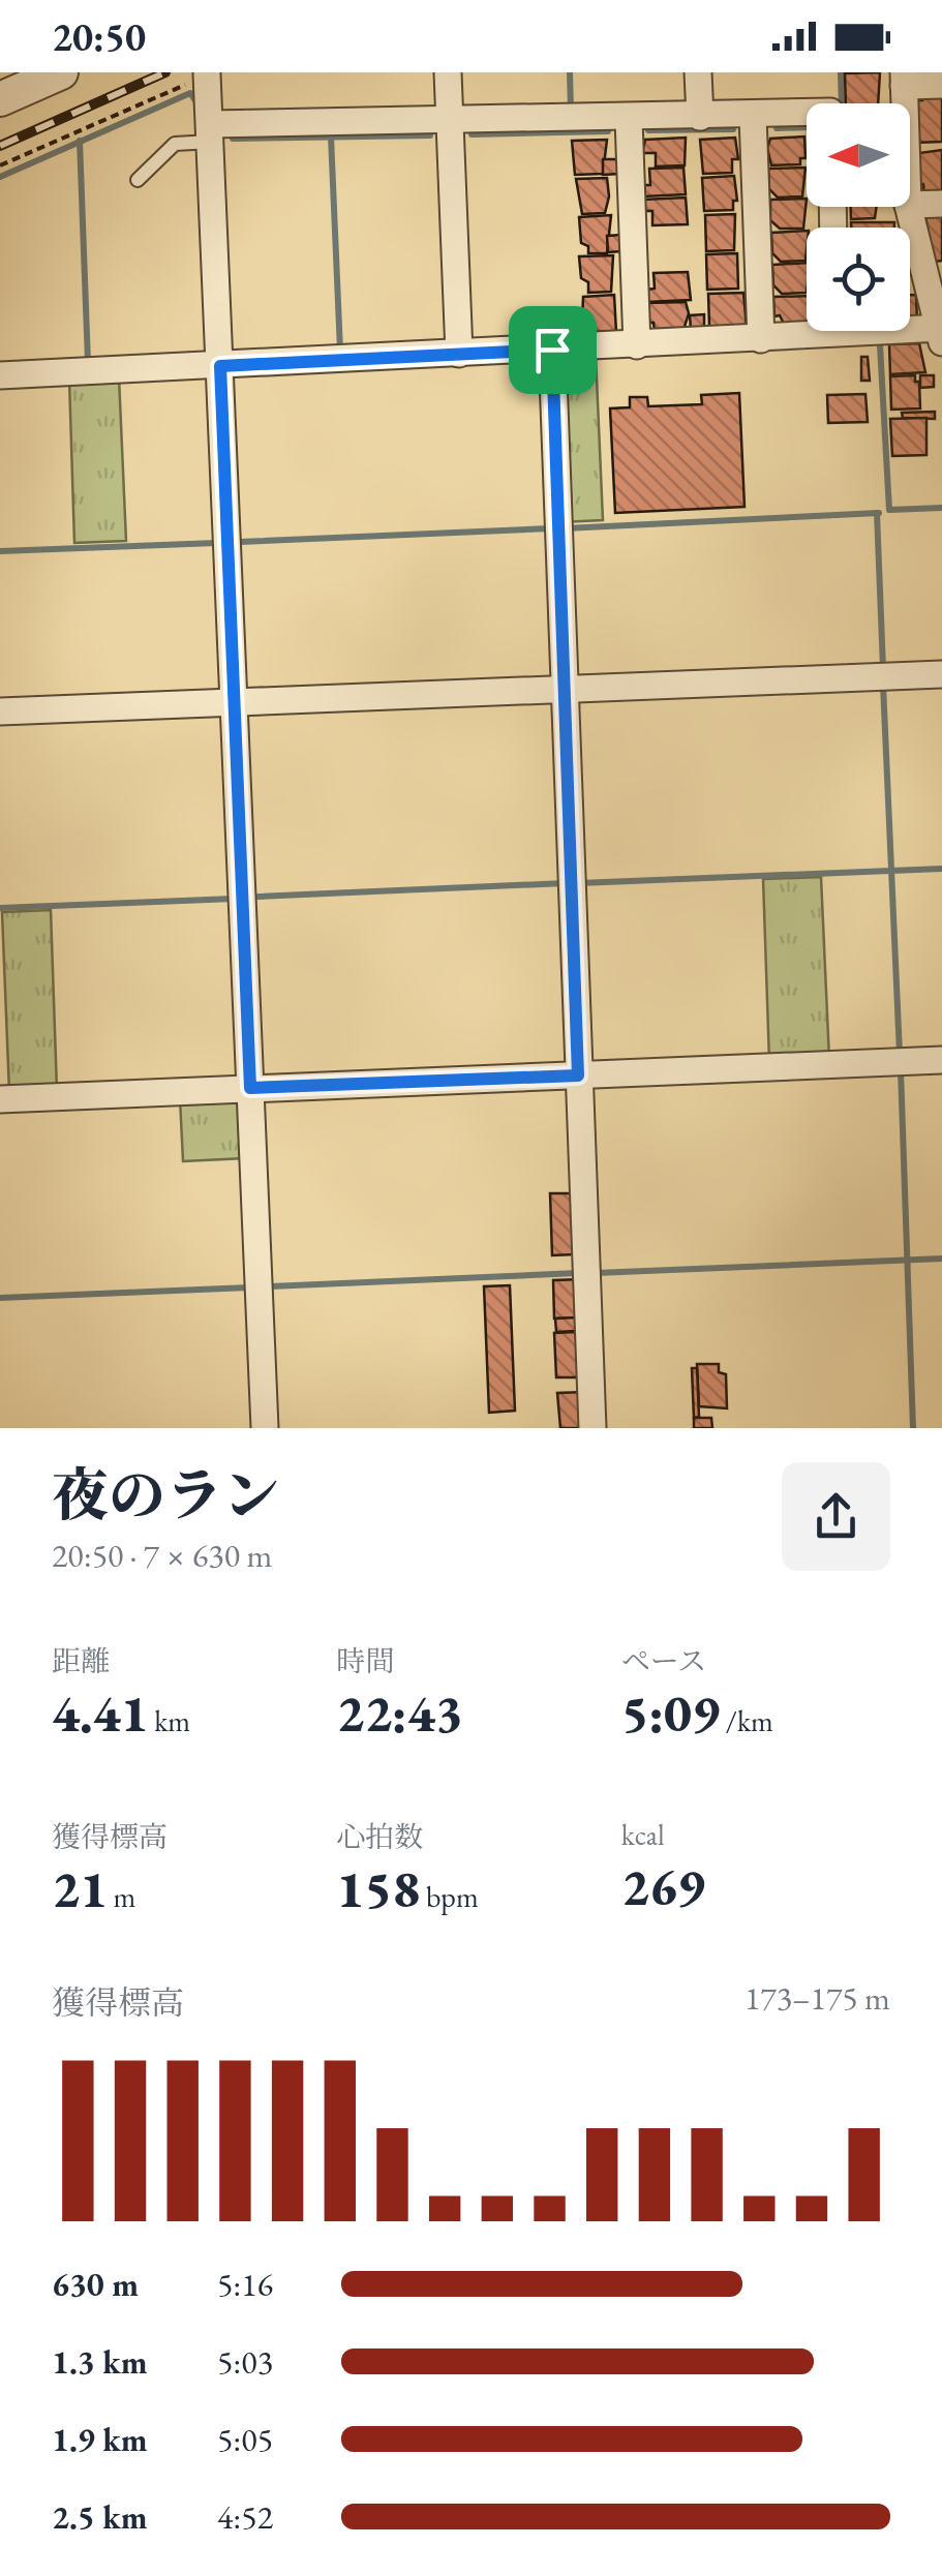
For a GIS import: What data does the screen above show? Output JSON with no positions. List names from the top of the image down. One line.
{"north":"left","page":{"status":"20:50","heading":["夜のラン","20:50 · 7 × 630 m"],"stats":[["距離","4.41 km"],["時間","22:43"],["ペース","5:09 /km"],["獲得標高","21 m"],["心拍数","158 bpm"],["kcal","269"]],"chart":["獲得標高","173–175 m"],"list":[{"name":"630 m","note":"5:16"},{"name":"1.3 km","note":"5:03"},{"name":"1.9 km","note":"5:05"},{"name":"2.5 km","note":"4:52"}]}}
